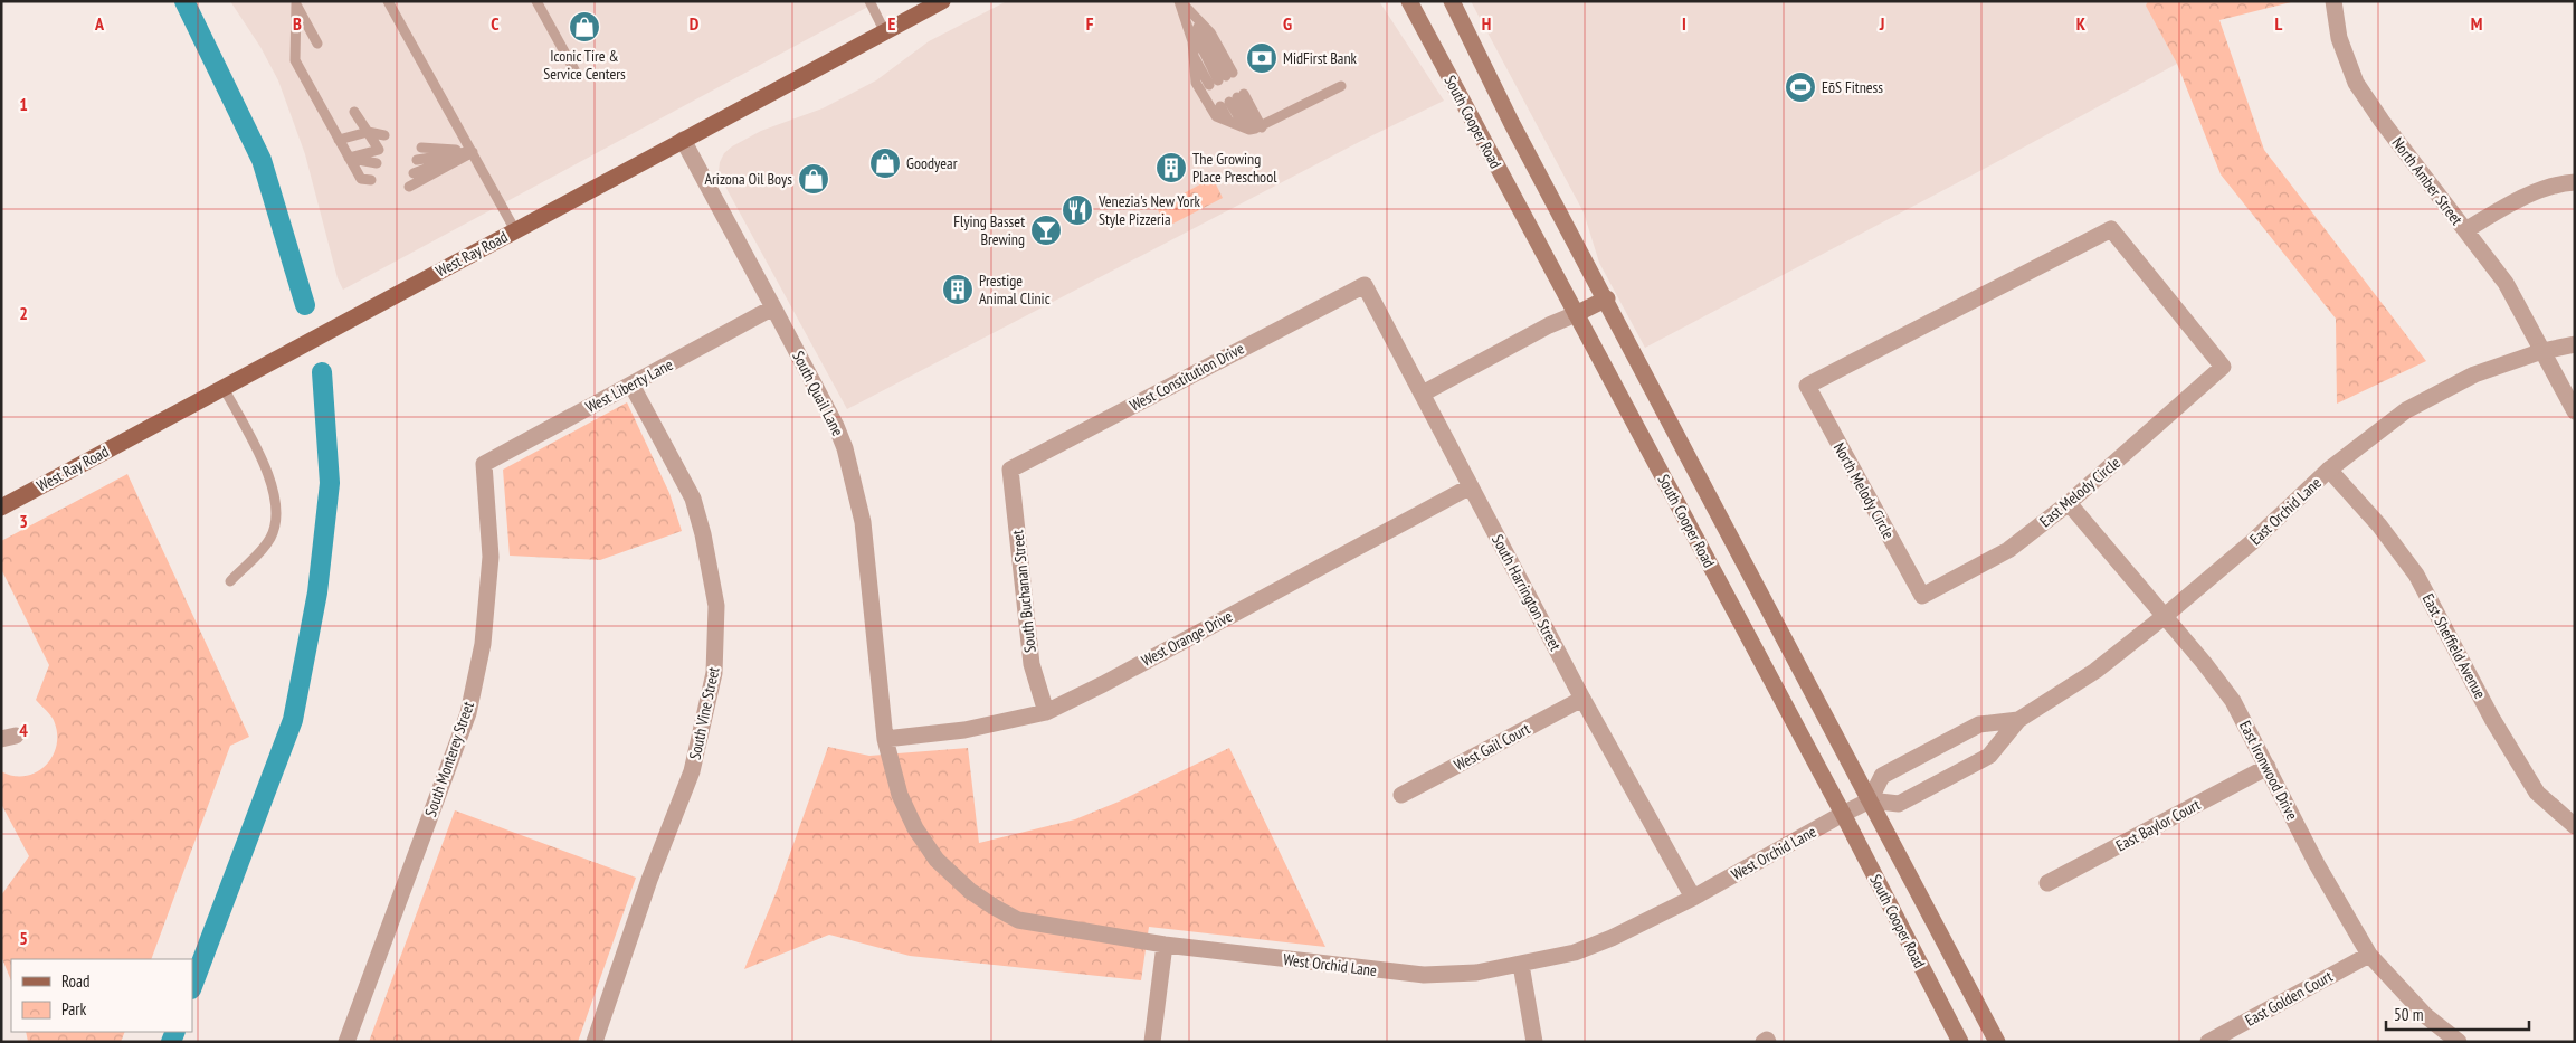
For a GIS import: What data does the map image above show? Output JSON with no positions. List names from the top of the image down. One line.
{"streets":{"main road":["South Cooper Road","West Ray Road"],"street":["North Amber Street","West Constitution Drive","West Liberty Lane","South Quail Lane","North Melody Circle","East Melody Circle","East Orchid Lane","South Buchanan Street","South Harrington Street","West Orange Drive","East Sheffield Avenue","South Vine Street","West Gail Court","South Monterey Street","East Ironwood Drive","East Baylor Court","West Orchid Lane","East Golden Court"]},"crossings":[["South Cooper Road","East Orchid Lane"],["South Cooper Road","West Orchid Lane"],["North Amber Street","East Orchid Lane"],["West Ray Road","South Quail Lane"],["West Constitution Drive","South Buchanan Street"],["West Constitution Drive","South Harrington Street"],["West Liberty Lane","South Quail Lane"],["West Liberty Lane","South Vine Street"],["West Liberty Lane","South Monterey Street"],["South Quail Lane","West Orange Drive"],["South Quail Lane","West Orchid Lane"],["North Melody Circle","East Melody Circle"],["East Melody Circle","East Ironwood Drive"],["East Orchid Lane","East Sheffield Avenue"],["East Orchid Lane","East Ironwood Drive"],["South Buchanan Street","West Orange Drive"],["South Harrington Street","West Orange Drive"],["South Harrington Street","West Gail Court"],["South Harrington Street","West Orchid Lane"],["West Orange Drive","West Orchid Lane"],["East Ironwood Drive","East Baylor Court"],["East Ironwood Drive","East Golden Court"]],"places":{"shop":["Iconic Tire & Service Centers","Goodyear","Arizona Oil Boys"],"bank":["MidFirst Bank"],"sports":["EōS Fitness"],"building":["The Growing Place Preschool","Prestige Animal Clinic"],"restaurant":["Venezia's New York Style Pizzeria"],"bar":["Flying Basset Brewing"]},"legend":["Road","Park"],"scale_bar":"50 m","grid":{"columns":["A","B","C","D","E","F","G","H","I","J","K","L","M"],"rows":["1","2","3","4","5"]}}
